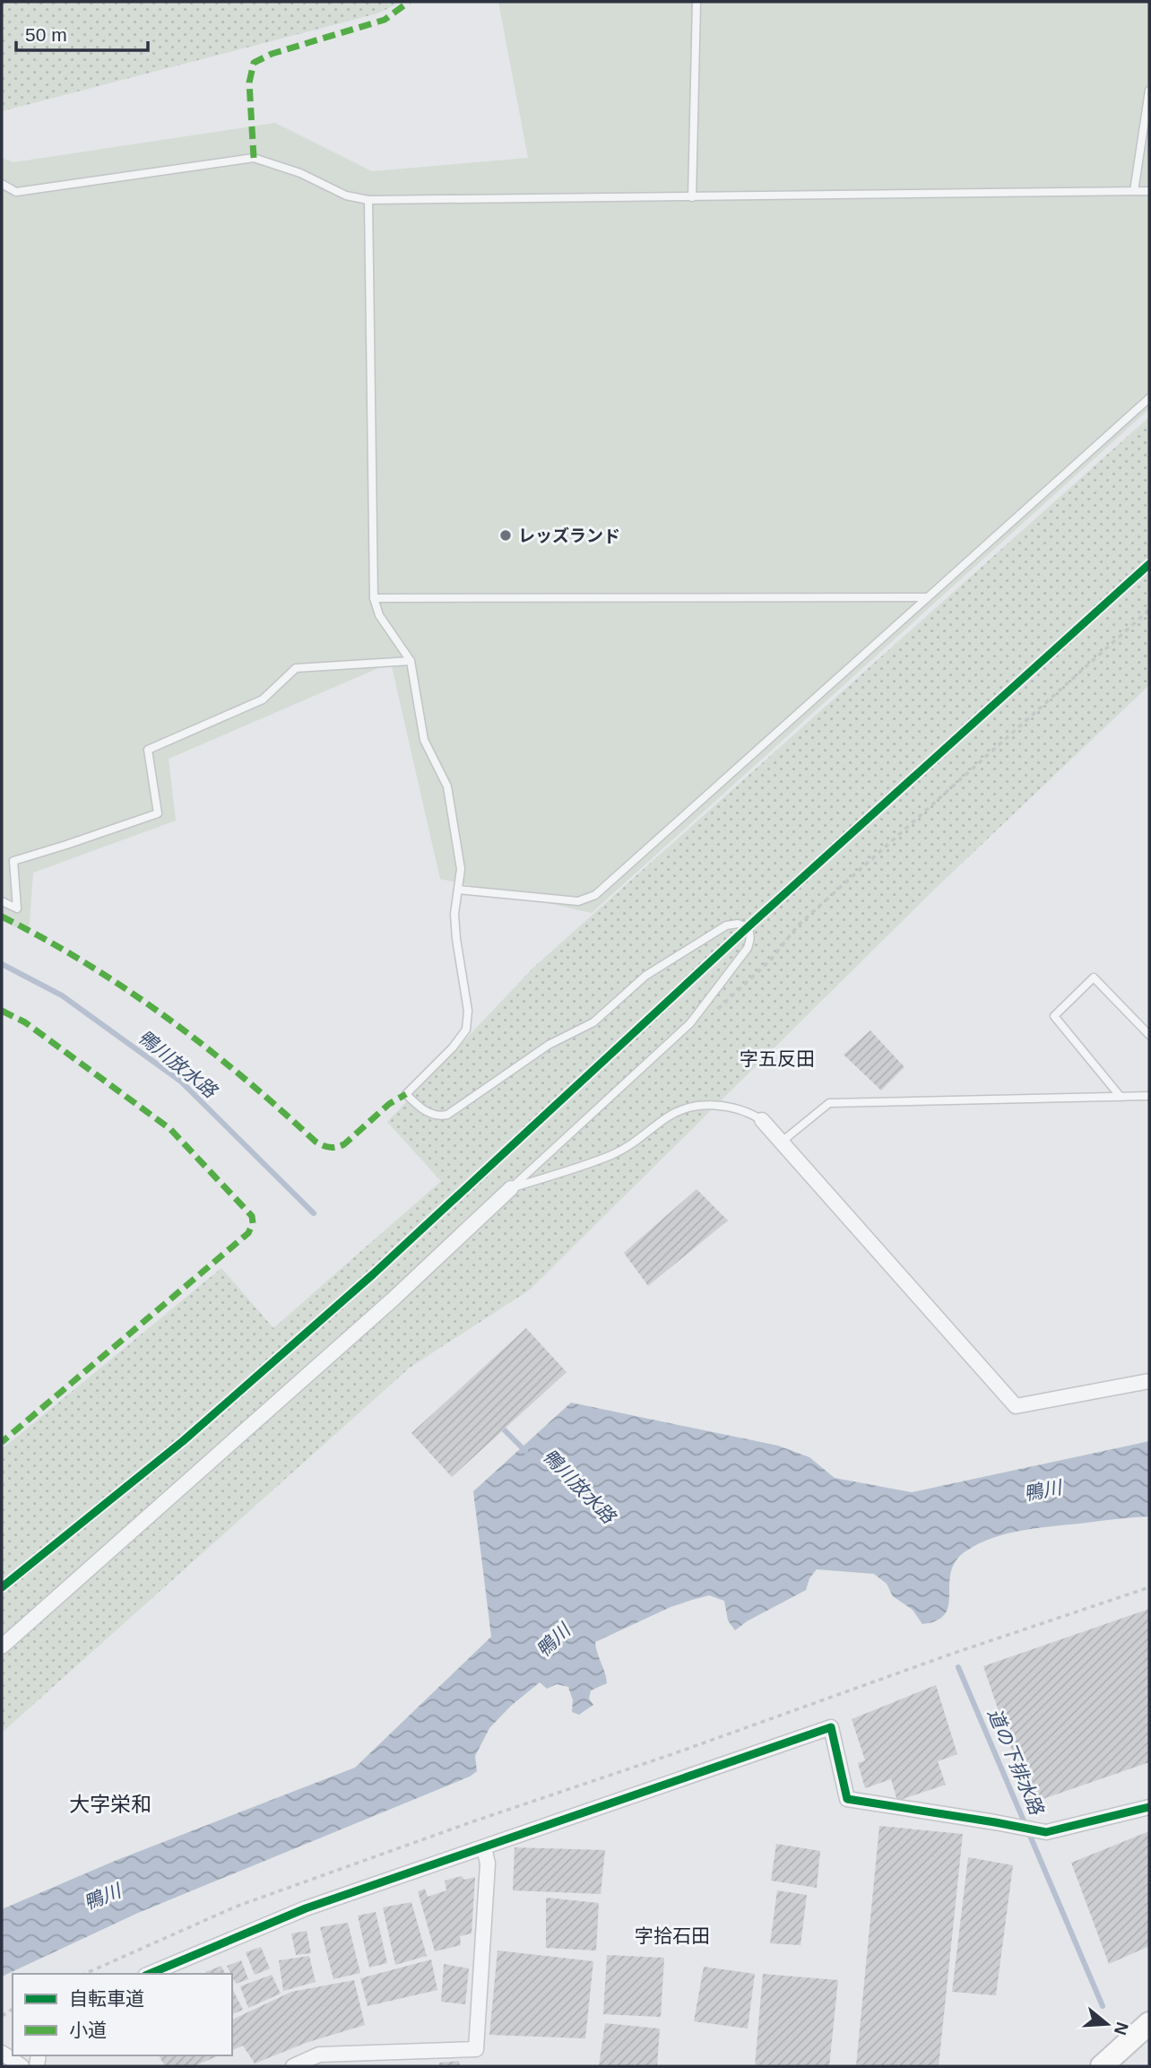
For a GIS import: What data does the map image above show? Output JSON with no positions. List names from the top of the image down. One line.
{"districts":["字五反田","大字栄和","字拾石田"],"water":["鴨川放水路","鴨川","道の下排水路"],"places":["レッズランド"],"legend":["自転車道","小道"],"scale_bar":"50 m","north":"right"}
